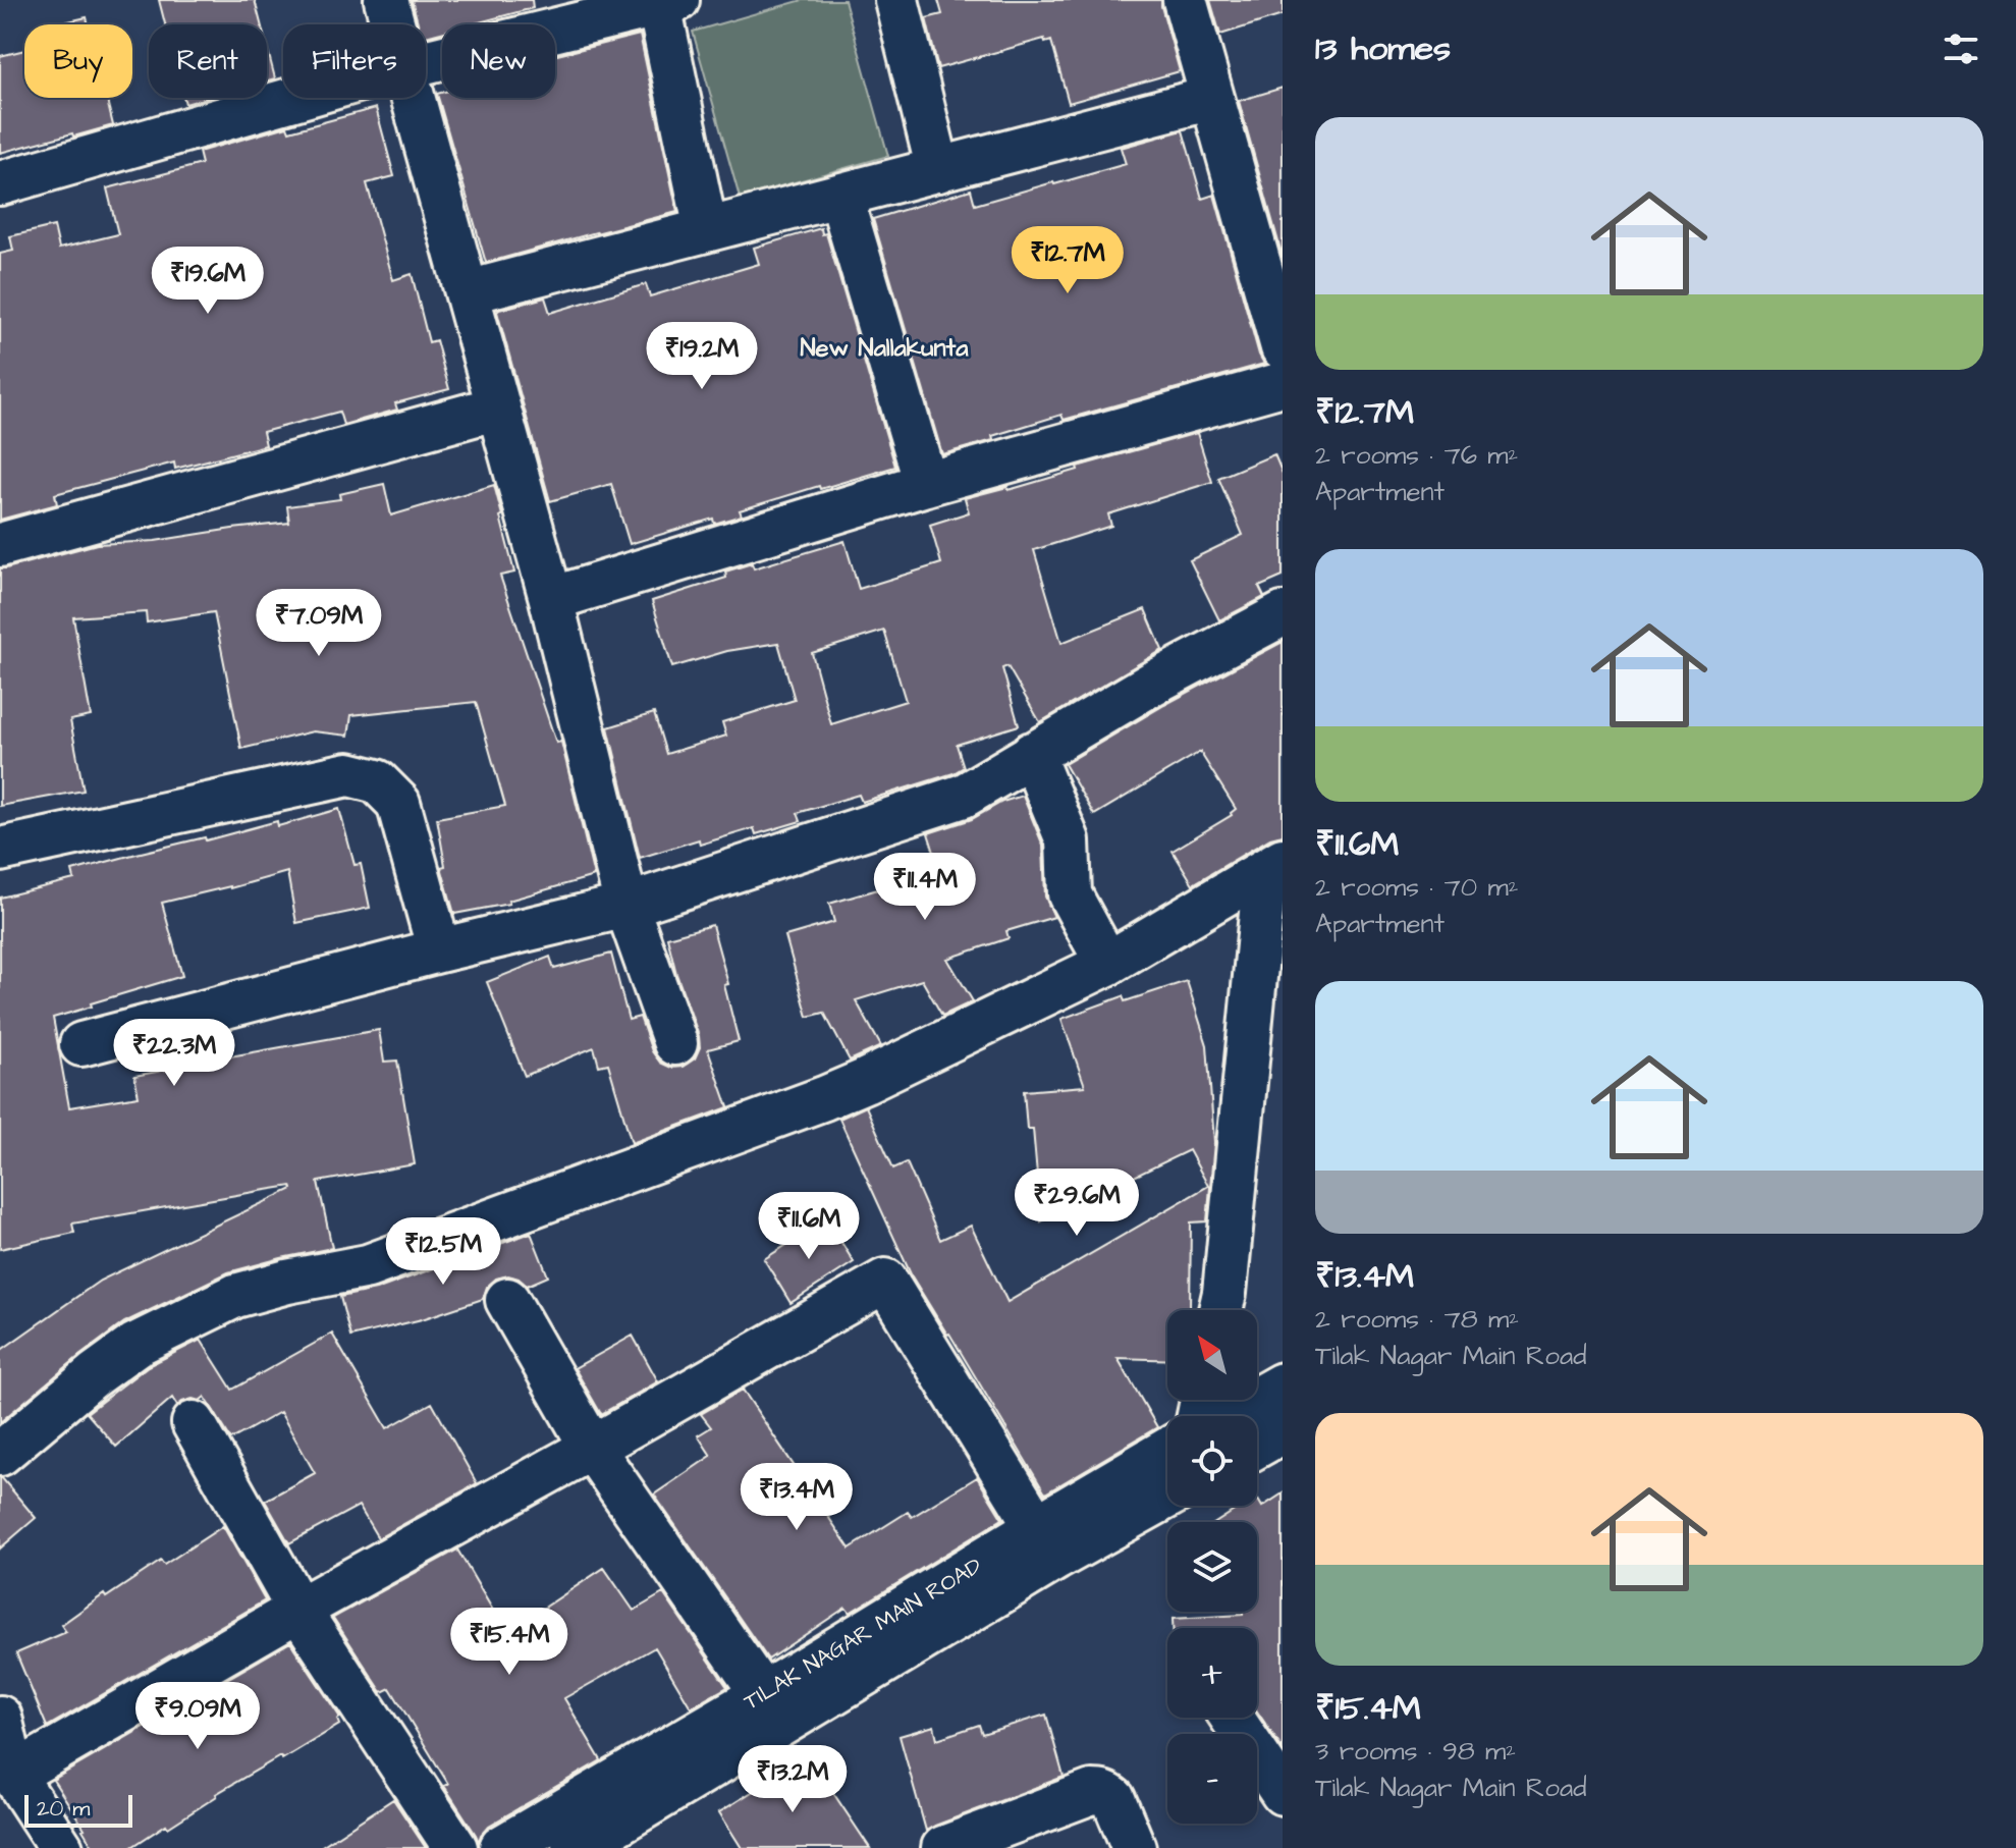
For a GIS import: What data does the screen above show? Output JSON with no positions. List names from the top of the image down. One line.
{"streets":{"main road":["TILAK NAGAR MAIN ROAD"]},"districts":["New Nallakunta"],"scale_bar":"20 m","north":"top left","page":{"heading":"13 homes","chip":["Buy","Rent","Filters","New"],"list":[{"name":"₹12.7M","note":"2 rooms · 76 m² · Apartment"},{"name":"₹11.6M","note":"2 rooms · 70 m² · Apartment"},{"name":"₹13.4M","note":"2 rooms · 78 m² · Tilak Nagar Main Road"},{"name":"₹15.4M","note":"3 rooms · 98 m² · Tilak Nagar Main Road"}],"price":["₹12.7M","₹19.6M","₹19.2M","₹7.09M","₹11.4M","₹22.3M","₹29.6M","₹11.6M","₹12.5M","₹13.4M","₹15.4M","₹9.09M","₹13.2M"],"map_buttons":["+","−"],"scale":"20 m"}}
